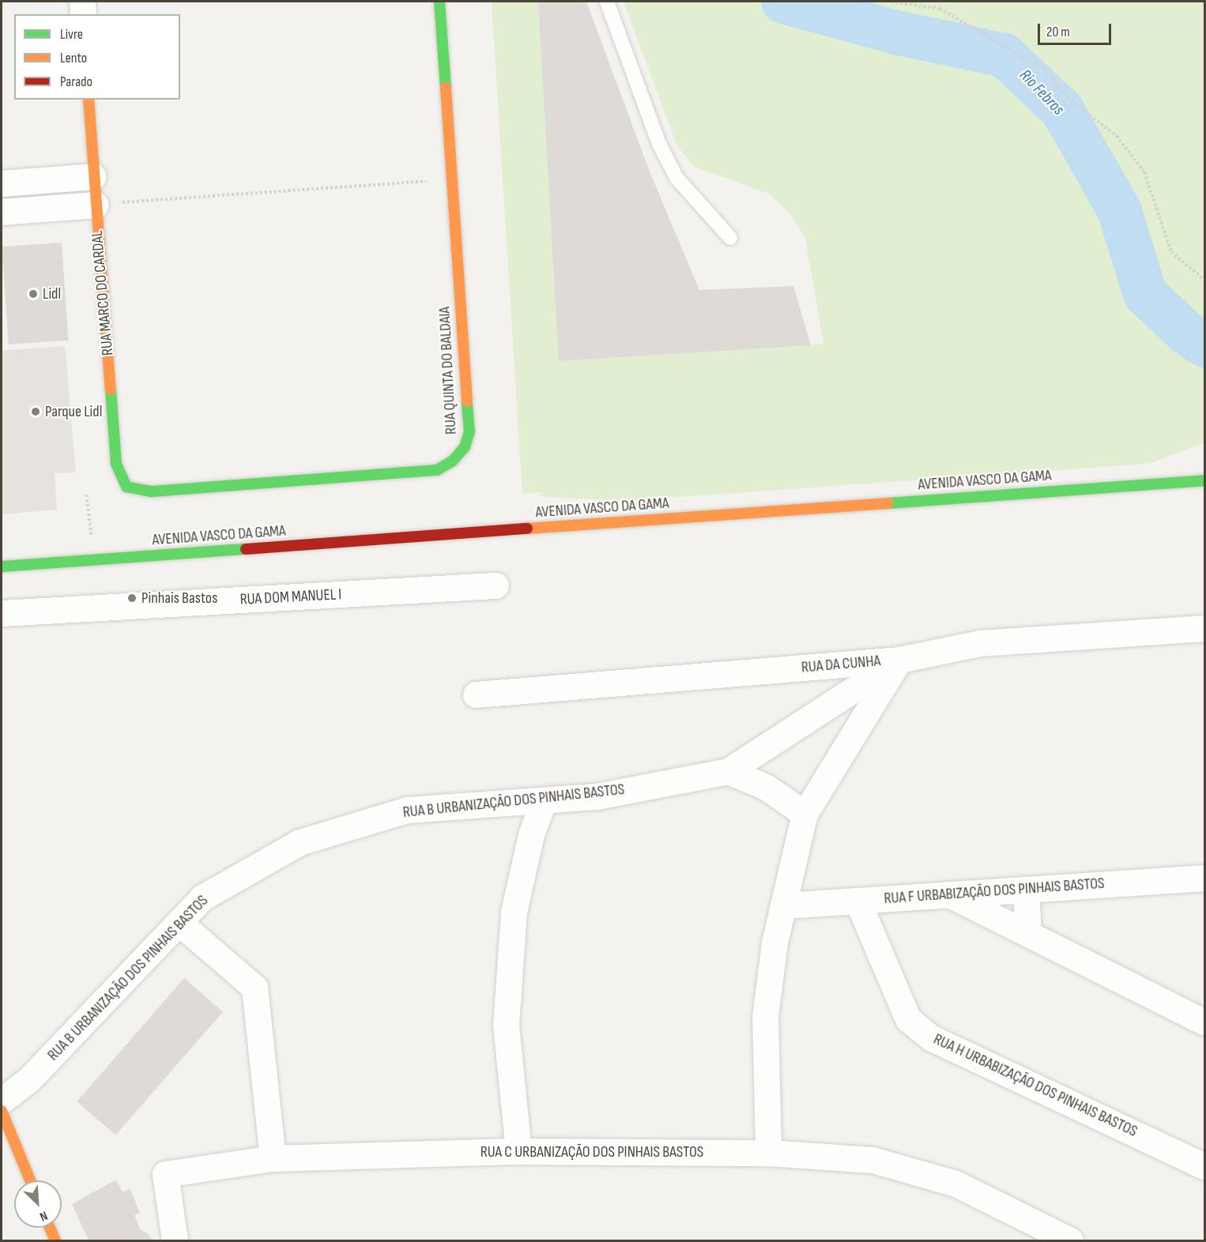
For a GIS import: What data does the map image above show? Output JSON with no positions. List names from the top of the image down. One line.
{"streets":{"street":["RUA MARCO DO CARDAL","RUA QUINTA DO BALDAIA","AVENIDA VASCO DA GAMA","RUA DOM MANUEL I","RUA DA CUNHA","RUA B URBANIZAÇÃO DOS PINHAIS BASTOS","RUA F URBABIZAÇÃO DOS PINHAIS BASTOS","RUA H URBABIZAÇÃO DOS PINHAIS BASTOS","RUA C URBANIZAÇÃO DOS PINHAIS BASTOS"]},"crossings":[["RUA MARCO DO CARDAL","RUA QUINTA DO BALDAIA"],["RUA F URBABIZAÇÃO DOS PINHAIS BASTOS","RUA H URBABIZAÇÃO DOS PINHAIS BASTOS"]],"water":["Rio Febros"],"places":["Lidl","Parque Lidl","Pinhais Bastos"],"legend":["Livre","Lento","Parado"],"scale_bar":"20 m","north":"bottom right"}
